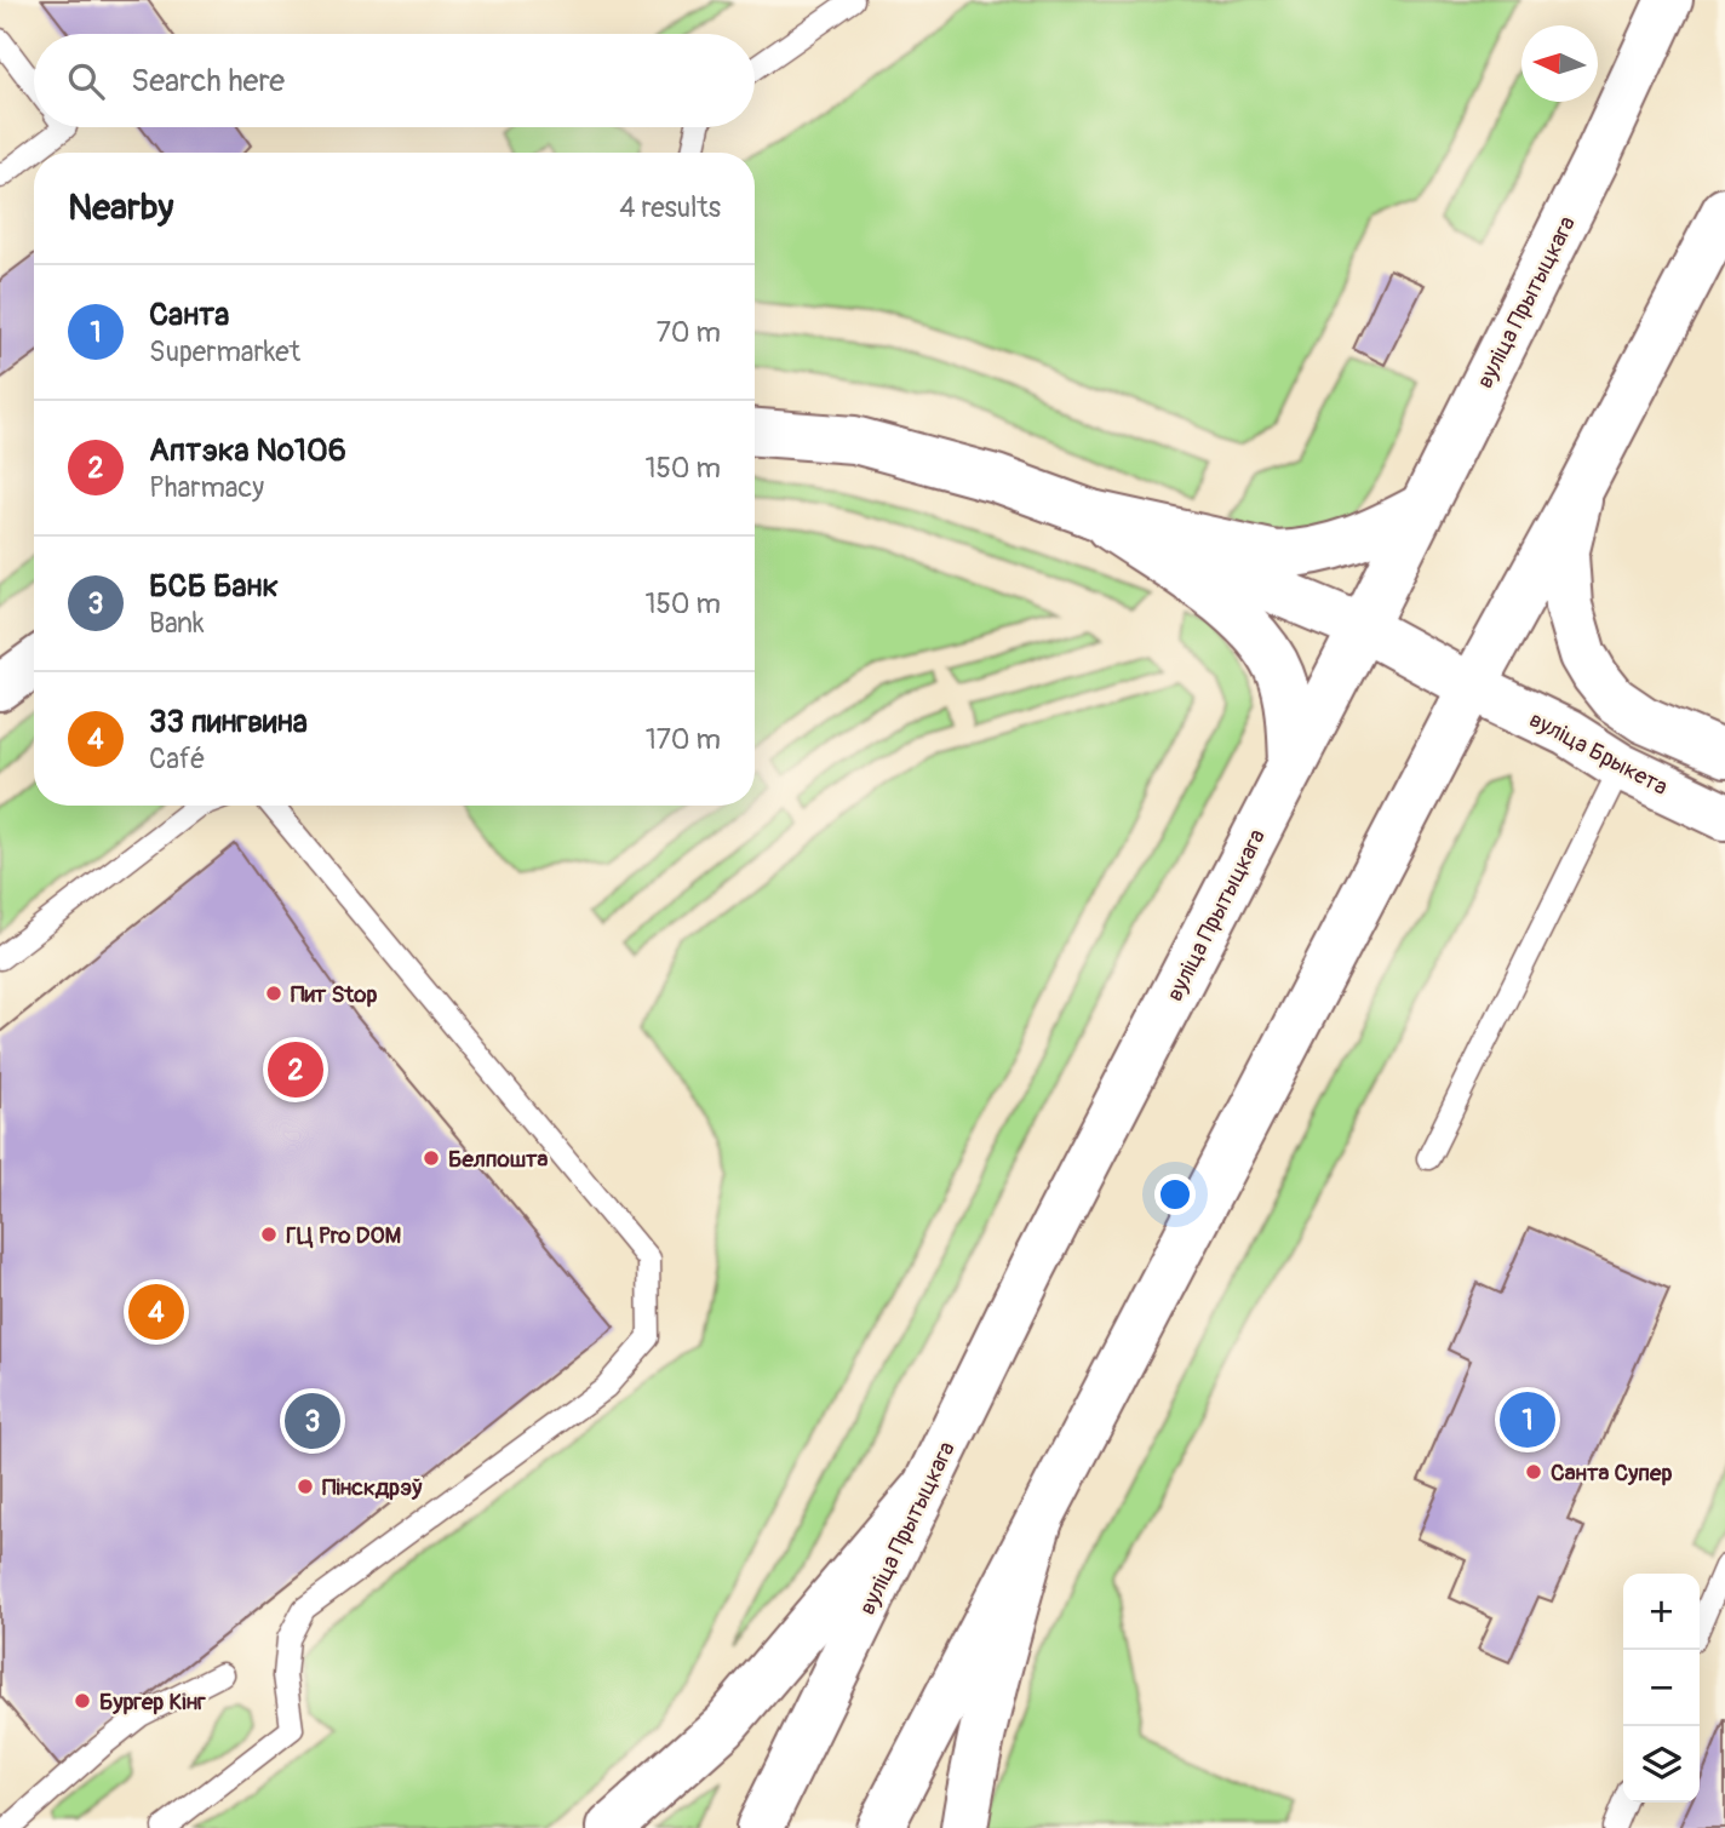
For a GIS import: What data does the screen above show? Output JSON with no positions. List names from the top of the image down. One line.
{"streets":{"main road":["вуліца Прытыцкага","вуліца Брыкета"]},"crossings":[["вуліца Прытыцкага","вуліца Брыкета"]],"places":["Пит Stop","Белпошта","ГЦ Pro DOM","Санта Супер","Пінскдрэў","Бургер Кінг"],"north":"left","page":{"search":"Search here","heading":["Nearby","4 results"],"list":[{"mark":"1","name":"Санта","note":"Supermarket","value":"70 m"},{"mark":"2","name":"Аптэка №106","note":"Pharmacy","value":"150 m"},{"mark":"3","name":"БСБ Банк","note":"Bank","value":"150 m"},{"mark":"4","name":"33 пингвина","note":"Café","value":"170 m"}],"pins":["2","4","1","3"],"map_buttons":["+","−"]}}
